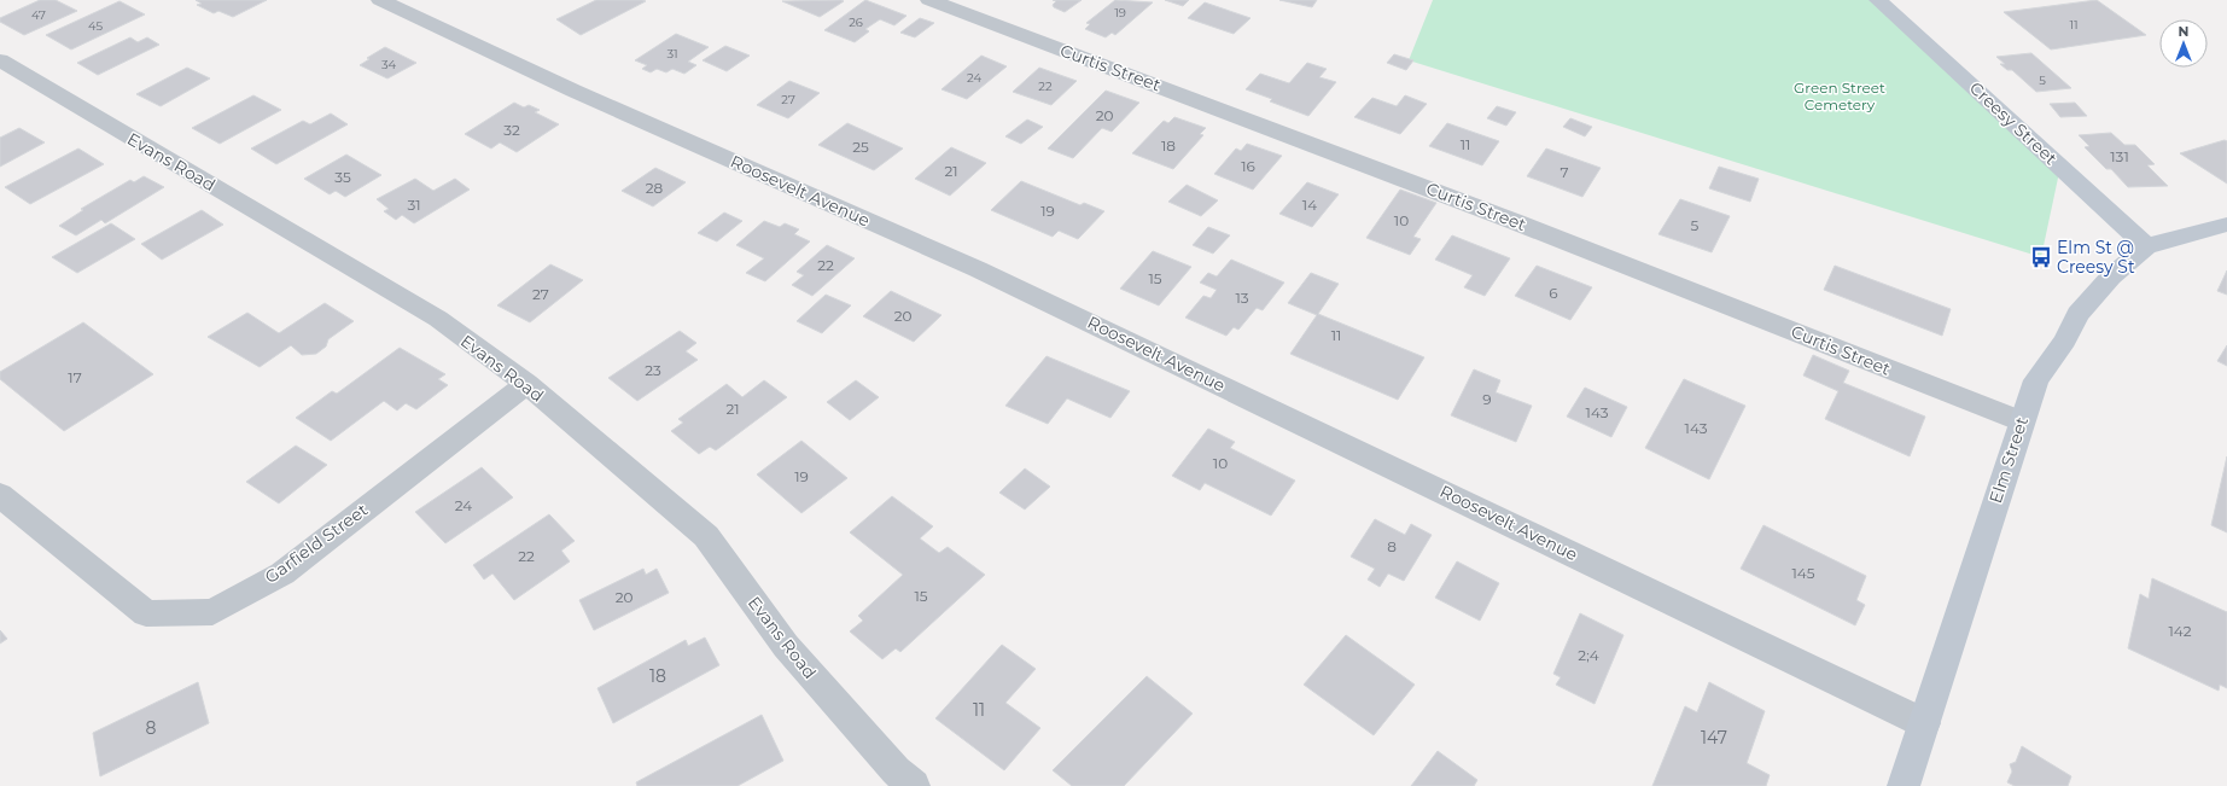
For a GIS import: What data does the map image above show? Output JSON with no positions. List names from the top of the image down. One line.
{"streets":{"main road":["Creesy Street","Elm Street"],"street":["Curtis Street","Evans Road","Roosevelt Avenue","Garfield Street"]},"crossings":[["Curtis Street","Elm Street"],["Creesy Street","Elm Street"],["Evans Road","Garfield Street"],["Roosevelt Avenue","Elm Street"]],"parks":["Green Street Cemetery"],"places":{"bus stop":["Elm St @ Creesy St"]},"house_numbers":["19","47","26","11","45","31","34","24","5","22","27","20","32","11","18","25","131","16","21","7","35","28","31","14","19","10","5","22","15","6","27","13","20","11","23","17","9","21","143","143","10","19","24","8","22","145","15","20","142","2;4","18","11","8","147"],"north":"top"}
